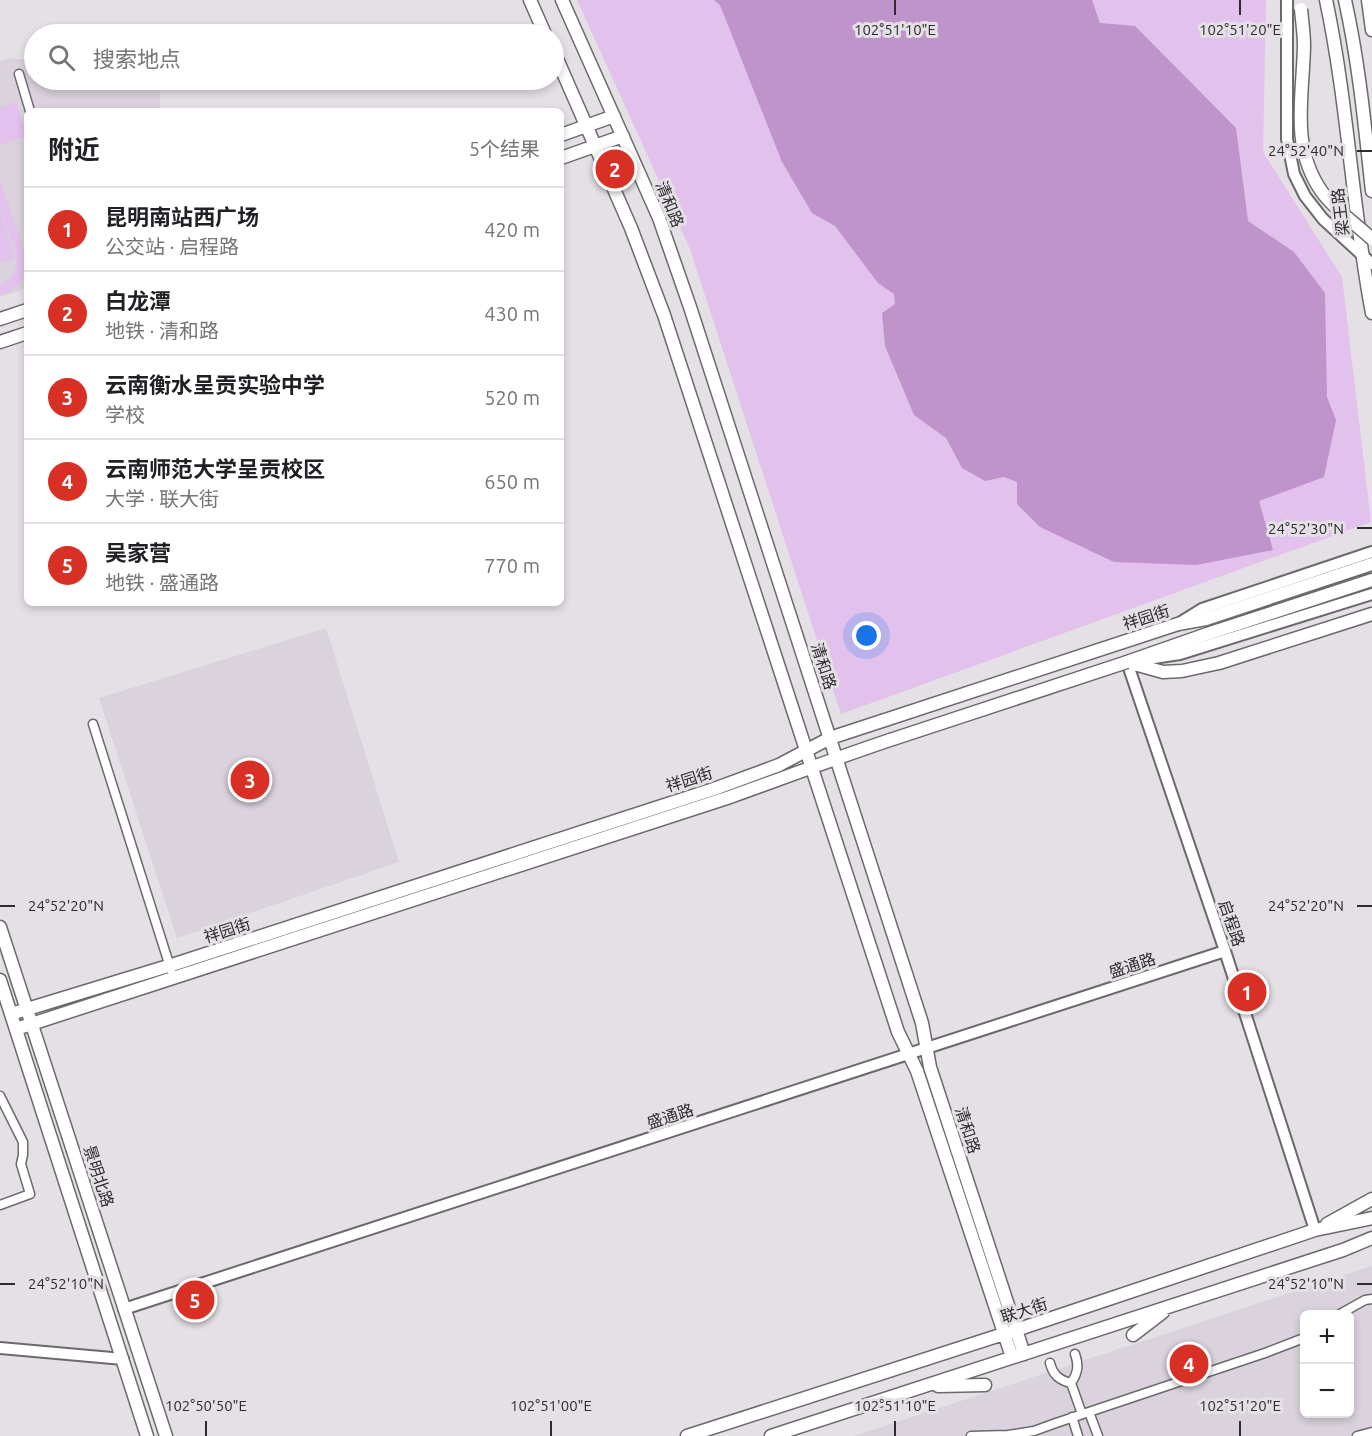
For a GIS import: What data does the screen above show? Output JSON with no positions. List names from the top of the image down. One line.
{"streets":{"main road":["清和路","梁王路","祥园街","景明北路","联大街"],"street":["启程路","盛通路"]},"crossings":[["清和路","祥园街"],["清和路","盛通路"],["清和路","联大街"],["祥园街","启程路"],["祥园街","景明北路"],["启程路","盛通路"],["启程路","联大街"],["盛通路","景明北路"]],"page":{"search":"搜索地点","heading":["附近","5个结果"],"pins":["2","3","1","5","4"],"list":[{"mark":"1","name":"昆明南站西广场","note":"公交站 · 启程路","value":"420 m"},{"mark":"2","name":"白龙潭","note":"地铁 · 清和路","value":"430 m"},{"mark":"3","name":"云南衡水呈贡实验中学","note":"学校","value":"520 m"},{"mark":"4","name":"云南师范大学呈贡校区","note":"大学 · 联大街","value":"650 m"},{"mark":"5","name":"吴家营","note":"地铁 · 盛通路","value":"770 m"}],"map_buttons":["+","−"]},"coordinates":["102°51'10\"E","102°51'20\"E","24°52'40\"N","24°52'30\"N","24°52'20\"N","24°52'10\"N","102°50'50\"E","102°51'00\"E"]}
